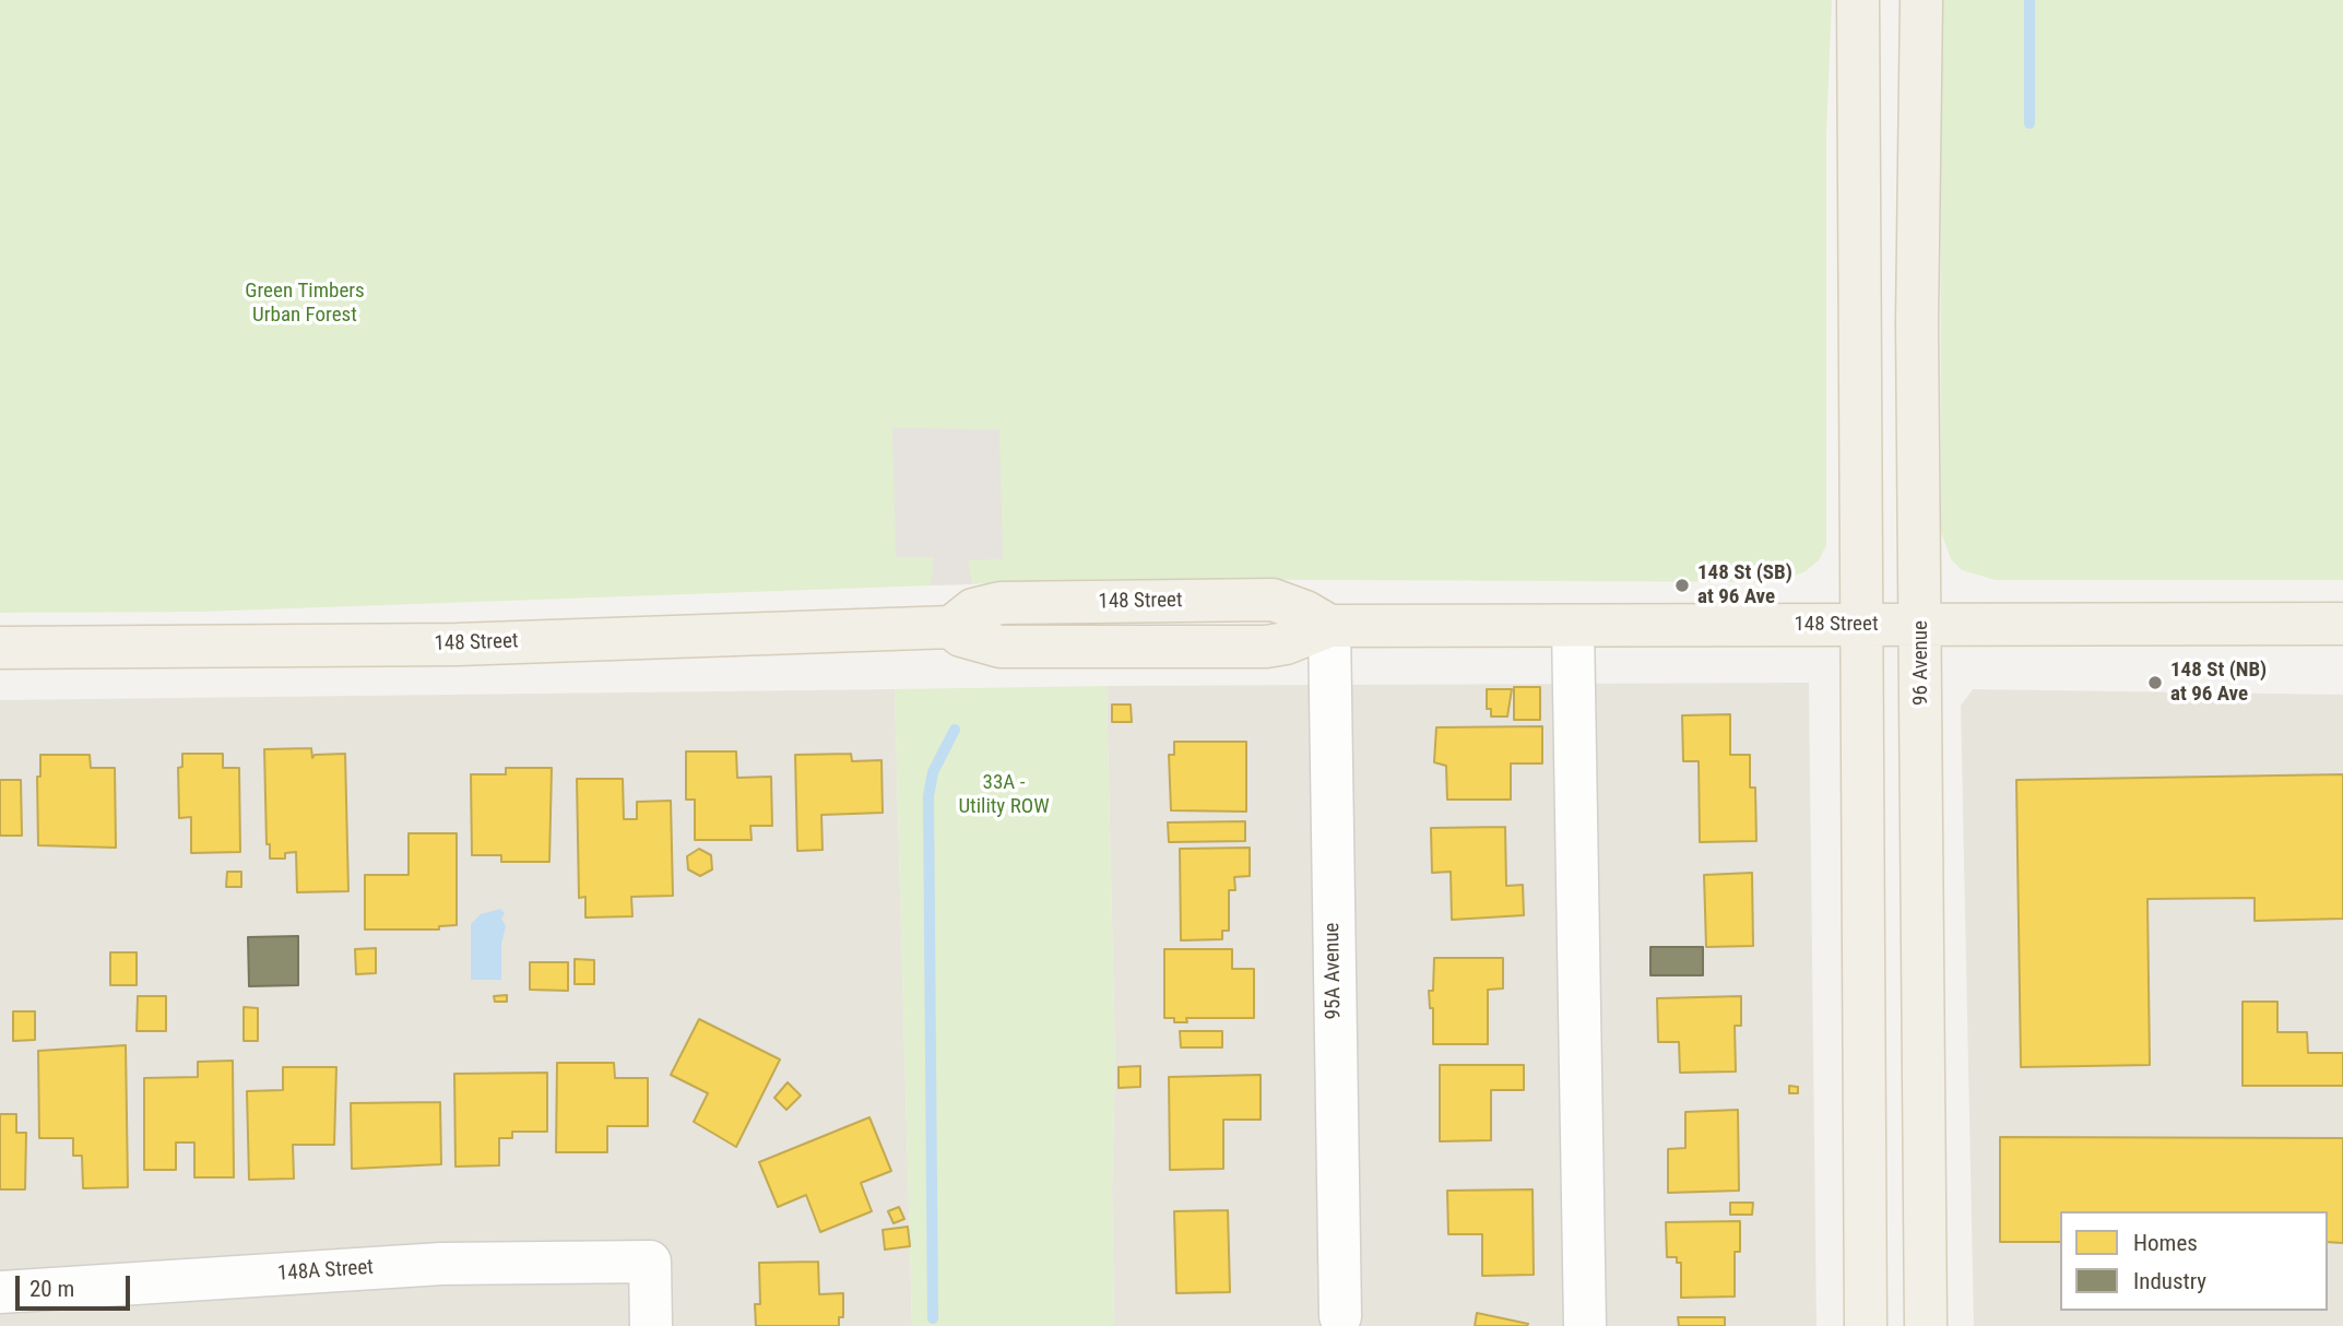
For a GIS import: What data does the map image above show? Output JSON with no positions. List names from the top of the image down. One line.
{"streets":{"main road":["148 Street","96 Avenue"],"street":["95A Avenue","148A Street"]},"crossings":[["148 Street","96 Avenue"],["148 Street","95A Avenue"]],"parks":["Green Timbers Urban Forest","33A - Utility ROW"],"places":["148 St (SB) at 96 Ave","148 St (NB) at 96 Ave"],"legend":["Homes","Industry"],"scale_bar":"20 m"}
